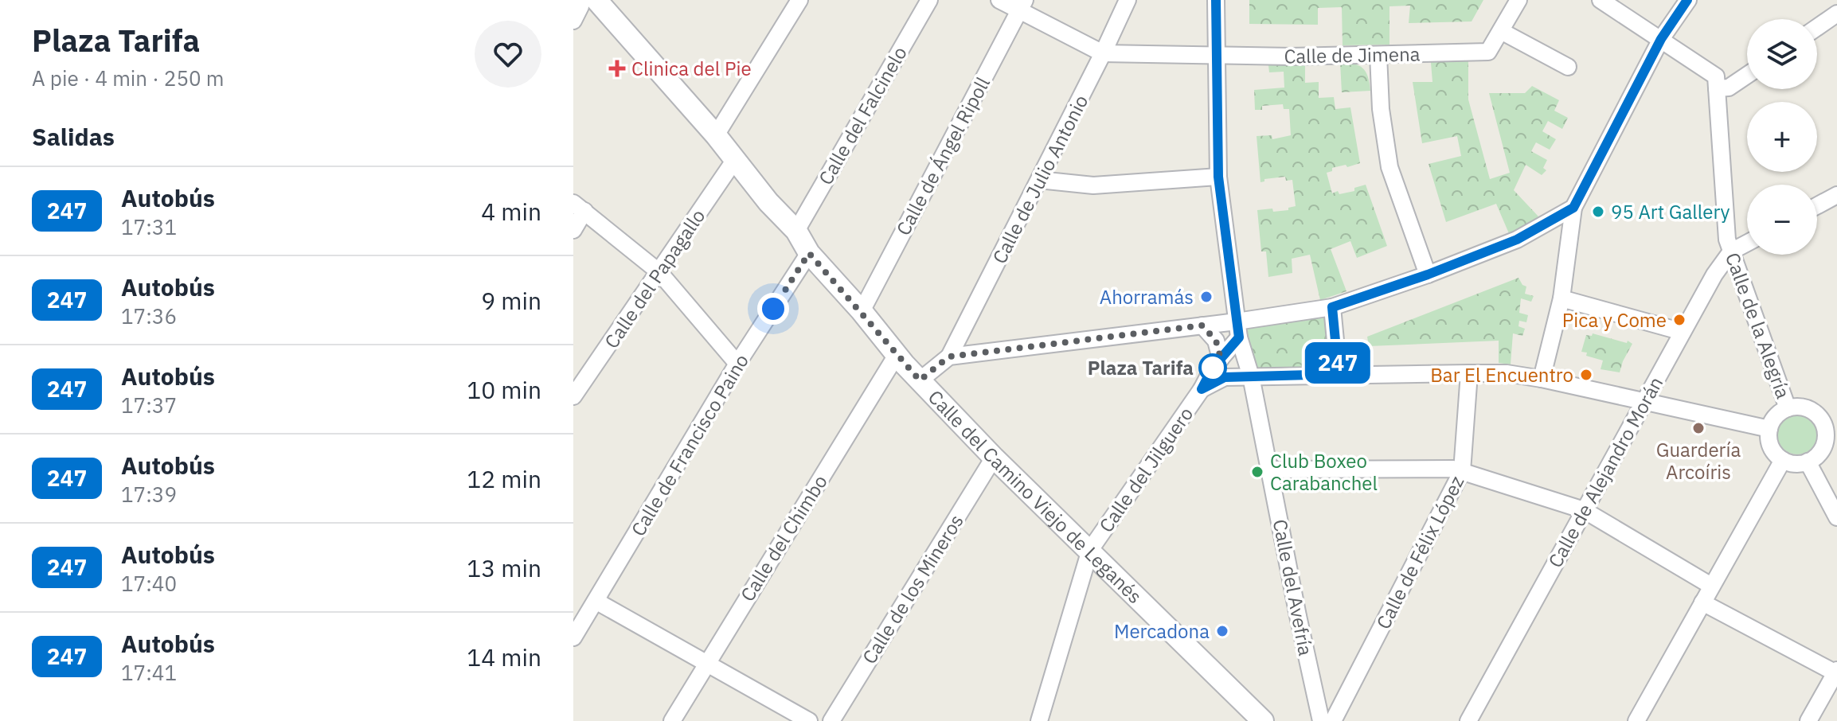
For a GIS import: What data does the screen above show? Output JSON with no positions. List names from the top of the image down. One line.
{"streets":{"street":["Calle de Jimena","Calle del Falcinelo","Calle de Ángel Ripoll","Calle de Julio Antonio","Calle del Papagallo","Calle de la Alegría","Calle de Francisco Paino","Calle del Jilguero","Calle de Alejandro Morán","Calle del Camino Viejo de Leganés","Calle del Chimbo","Calle de Félix López","Calle del Avefría","Calle de los Mineros"]},"crossings":[["Calle de Jimena","Calle de Julio Antonio"],["Calle de Jimena","Calle del Avefría"],["Calle del Falcinelo","Calle del Camino Viejo de Leganés"],["Calle de Ángel Ripoll","Calle del Camino Viejo de Leganés"],["Calle del Papagallo","Calle del Camino Viejo de Leganés"],["Calle de la Alegría","Calle del Jilguero"],["Calle de la Alegría","Calle de Alejandro Morán"],["Calle de Francisco Paino","Calle del Camino Viejo de Leganés"],["Calle del Jilguero","Calle de Alejandro Morán"],["Calle del Jilguero","Calle del Camino Viejo de Leganés"],["Calle del Jilguero","Calle de Félix López"],["Calle del Jilguero","Calle del Avefría"],["Calle del Camino Viejo de Leganés","Calle del Chimbo"],["Calle del Camino Viejo de Leganés","Calle de los Mineros"]],"places":{"health":["Clinica del Pie"],"other":["95 Art Gallery","Ahorramás","Pica y Come","Plaza Tarifa","Bar El Encuentro","Guardería Arcoíris","Club Boxeo Carabanchel","Mercadona"]},"lines":["bus line 247"],"page":{"heading":[["Plaza Tarifa","A pie · 4 min · 250 m"],"Salidas"],"on_map":"247","map_buttons":["+","−"],"list":[{"mark":"247","name":"Autobús","note":"17:31","value":"4 min"},{"mark":"247","name":"Autobús","note":"17:36","value":"9 min"},{"mark":"247","name":"Autobús","note":"17:37","value":"10 min"},{"mark":"247","name":"Autobús","note":"17:39","value":"12 min"},{"mark":"247","name":"Autobús","note":"17:40","value":"13 min"},{"mark":"247","name":"Autobús","note":"17:41","value":"14 min"}]}}
